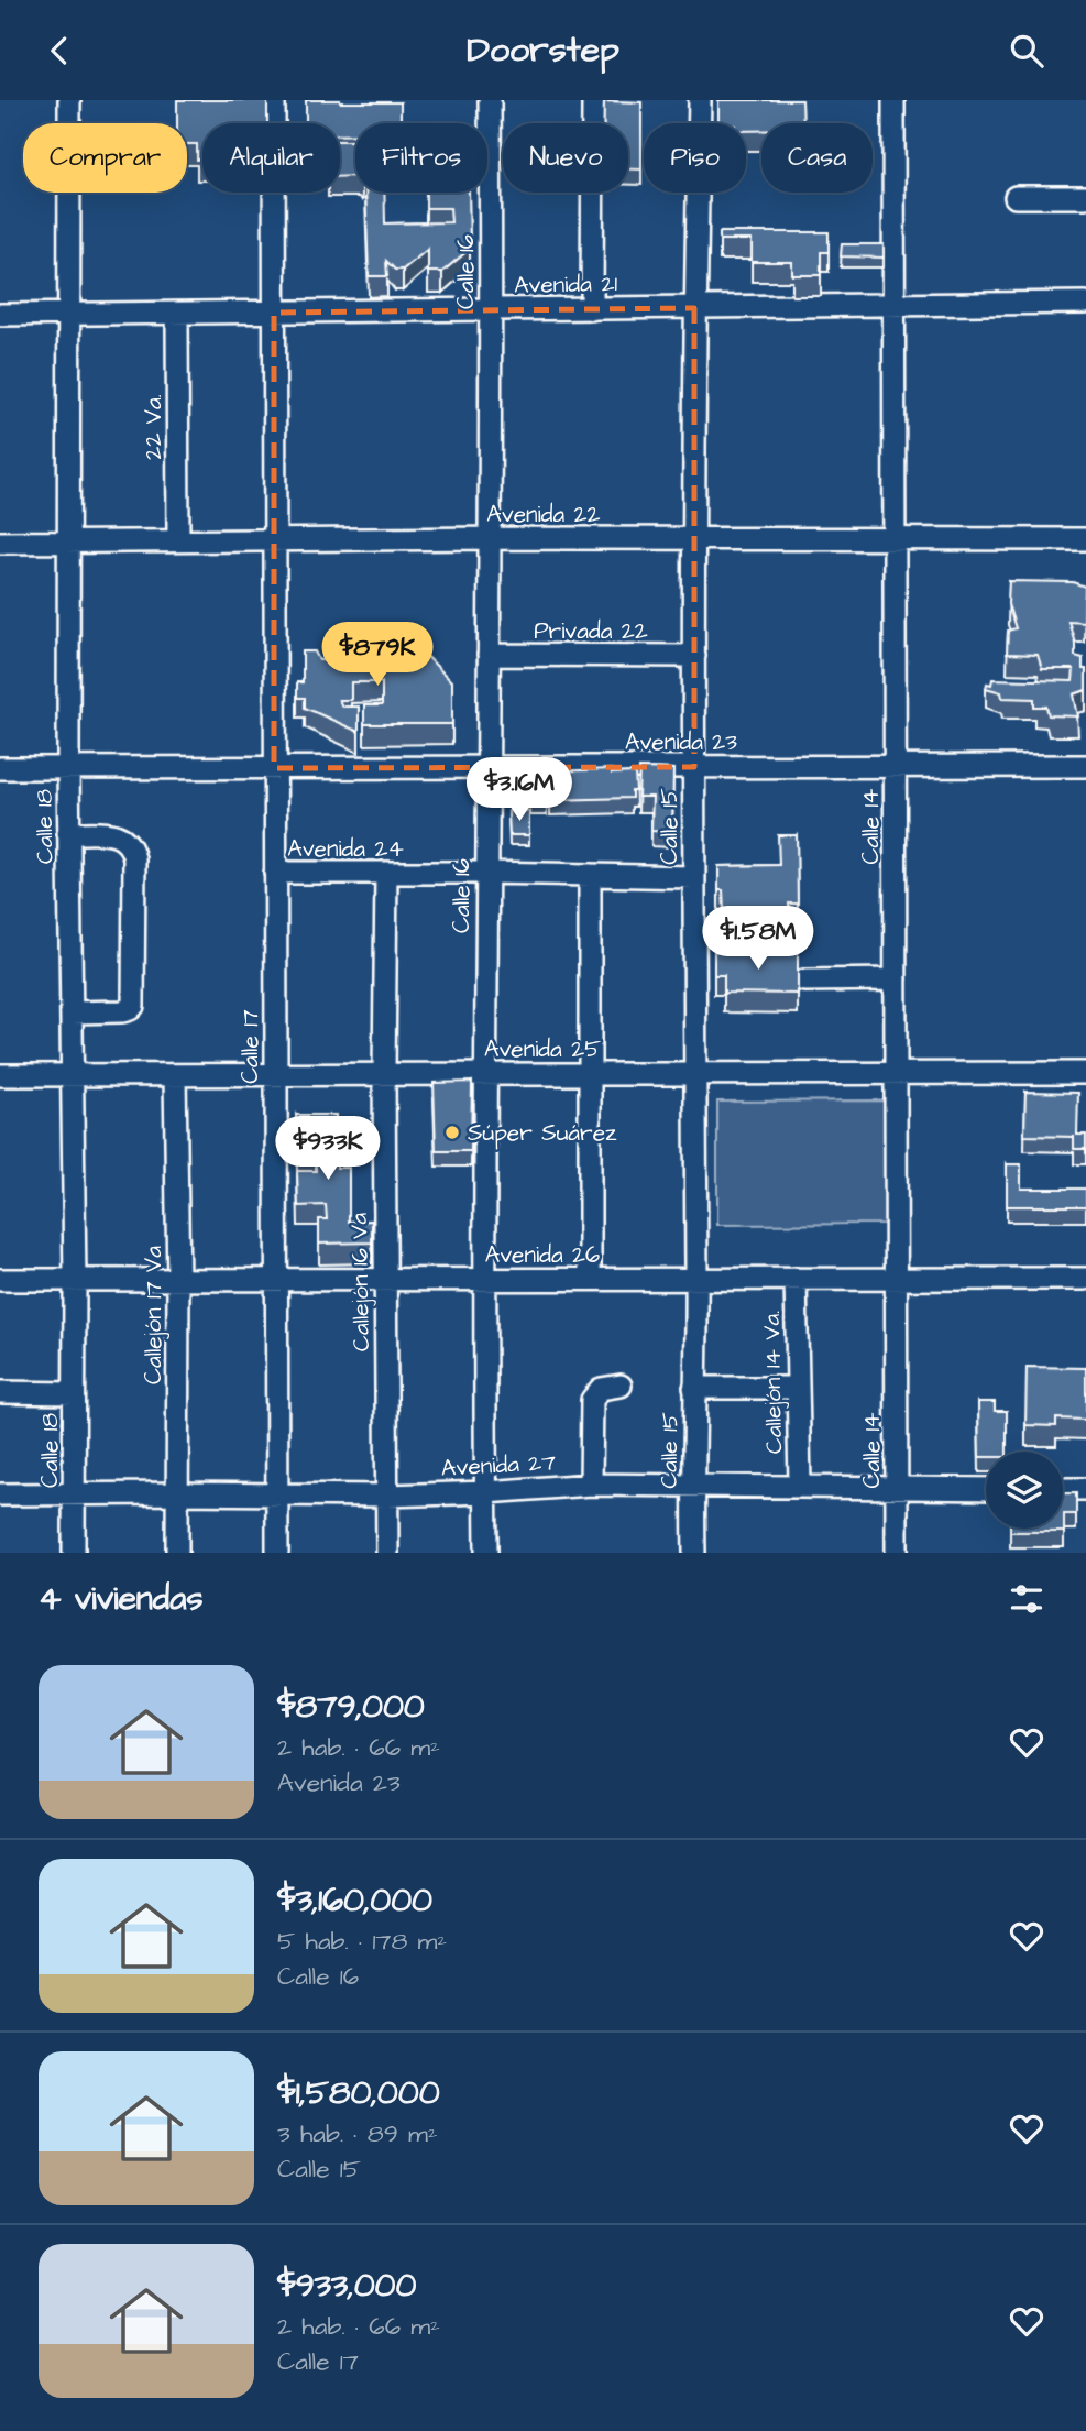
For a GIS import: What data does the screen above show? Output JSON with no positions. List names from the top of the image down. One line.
{"streets":{"street":["Calle 16","Avenida 21","22 Va.","Avenida 22","Privada 22","Avenida 23","Calle 18","Calle 15","Calle 14","Avenida 24","Calle 17","Avenida 25","Avenida 26","Callejón 16 Va","Callejón 17 Va","Callejón 14 Va.","Avenida 27"]},"crossings":[["Calle 16","Avenida 21"],["Calle 16","Avenida 22"],["Calle 16","Privada 22"],["Calle 16","Avenida 23"],["Calle 16","Avenida 24"],["Calle 16","Avenida 25"],["Calle 16","Avenida 26"],["Calle 16","Avenida 27"],["Avenida 21","22 Va."],["Avenida 21","Calle 18"],["Avenida 21","Calle 15"],["Avenida 21","Calle 14"],["Avenida 21","Calle 17"],["22 Va.","Avenida 22"],["Avenida 22","Calle 18"],["Avenida 22","Calle 15"],["Avenida 22","Calle 14"],["Avenida 22","Calle 17"],["Privada 22","Calle 15"],["Avenida 23","Calle 18"],["Avenida 23","Calle 15"],["Avenida 23","Calle 14"],["Avenida 23","Calle 17"],["Calle 18","Avenida 25"],["Calle 18","Avenida 26"],["Calle 18","Avenida 27"],["Calle 15","Avenida 24"],["Calle 15","Avenida 25"],["Calle 15","Avenida 26"],["Calle 15","Avenida 27"],["Calle 14","Avenida 25"],["Calle 14","Avenida 26"],["Calle 14","Avenida 27"],["Avenida 24","Calle 17"],["Avenida 24","Callejón 16 Va"],["Calle 17","Avenida 25"],["Calle 17","Avenida 26"],["Calle 17","Avenida 27"],["Avenida 25","Callejón 16 Va"],["Avenida 25","Callejón 17 Va"],["Avenida 26","Callejón 16 Va"],["Avenida 26","Callejón 17 Va"],["Avenida 26","Callejón 14 Va."],["Callejón 16 Va","Avenida 27"],["Callejón 17 Va","Avenida 27"],["Callejón 14 Va.","Avenida 27"]],"places":["Súper Suárez"],"page":{"header":"Doorstep","chip":["Comprar","Alquilar","Filtros","Nuevo","Piso","Casa"],"price":["$879K","$3.16M","$1.58M","$933K"],"heading":"4 viviendas","list":[{"name":"$879,000","note":"2 hab. · 66 m² · Avenida 23"},{"name":"$3,160,000","note":"5 hab. · 178 m² · Calle 16"},{"name":"$1,580,000","note":"3 hab. · 89 m² · Calle 15"},{"name":"$933,000","note":"2 hab. · 66 m² · Calle 17"}]}}
